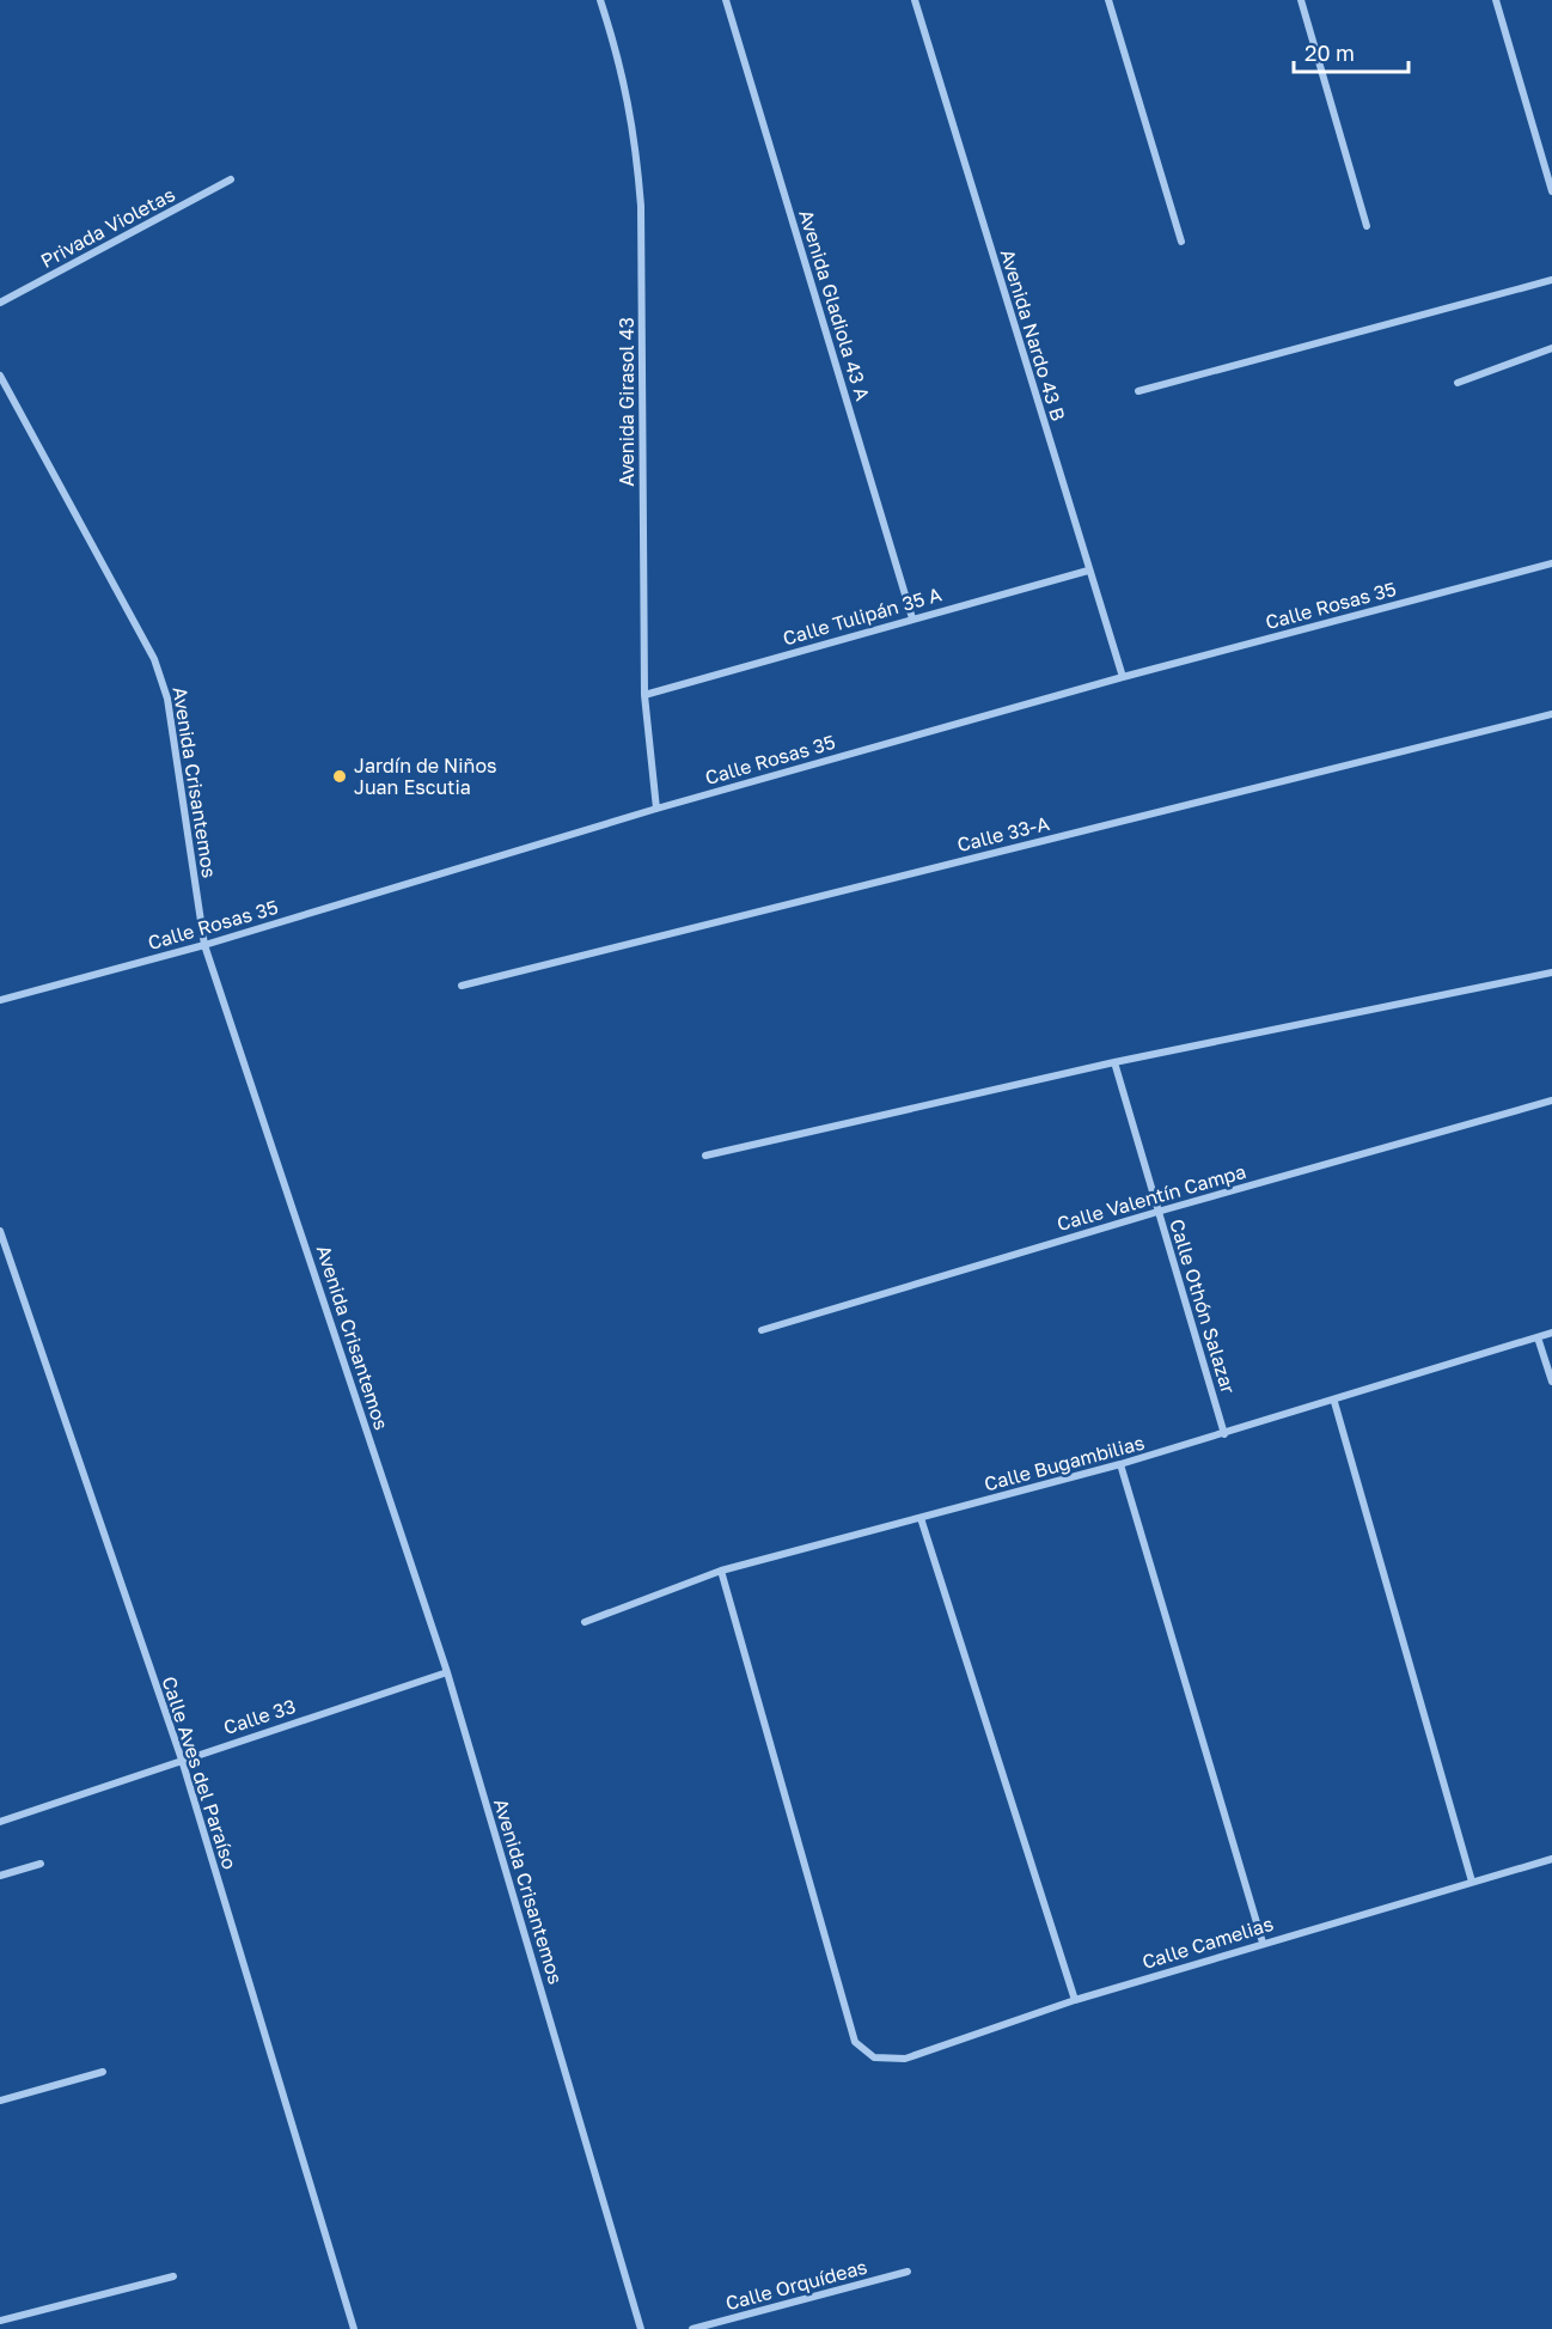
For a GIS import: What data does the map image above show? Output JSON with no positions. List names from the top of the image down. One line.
{"streets":{"street":["Privada Violetas","Avenida Gladiola 43 A","Avenida Nardo 43 B","Avenida Girasol 43","Calle Rosas 35","Calle Tulipán 35 A","Avenida Crisantemos","Calle 33-A","Calle Valentín Campa","Calle Othón Salazar","Calle Bugambilias","Calle 33","Calle Aves del Paraíso","Calle Camelias","Calle Orquídeas"]},"crossings":[["Avenida Gladiola 43 A","Calle Tulipán 35 A"],["Avenida Nardo 43 B","Calle Rosas 35"],["Avenida Nardo 43 B","Calle Tulipán 35 A"],["Avenida Girasol 43","Calle Rosas 35"],["Avenida Girasol 43","Calle Tulipán 35 A"],["Calle Rosas 35","Avenida Crisantemos"],["Avenida Crisantemos","Calle 33"],["Calle Valentín Campa","Calle Othón Salazar"],["Calle Othón Salazar","Calle Bugambilias"],["Calle Bugambilias","Calle Camelias"],["Calle 33","Calle Aves del Paraíso"]],"places":["Jardín de Niños Juan Escutia"],"scale_bar":"20 m"}
